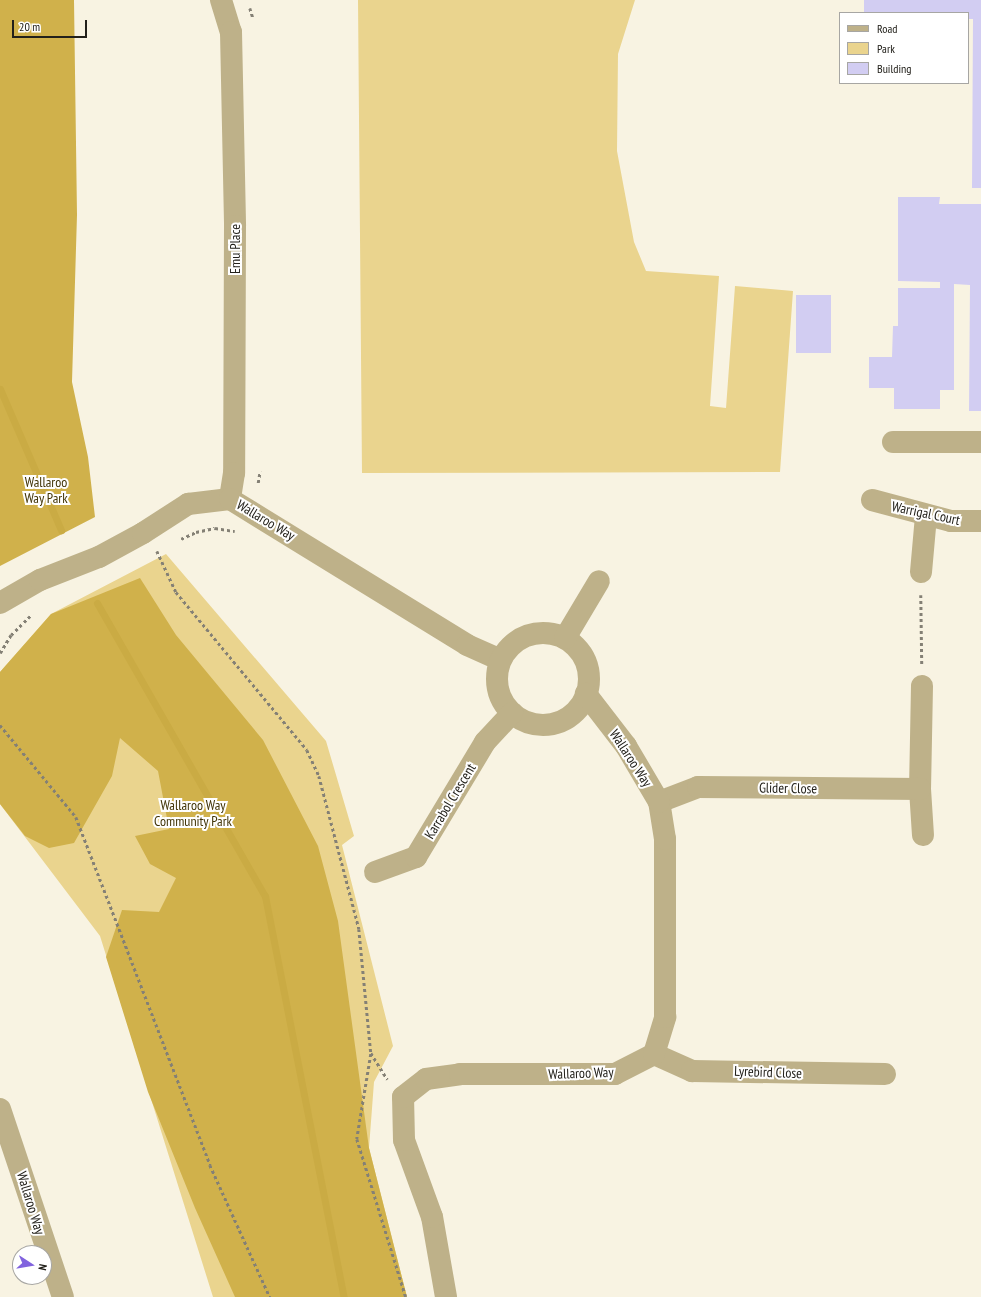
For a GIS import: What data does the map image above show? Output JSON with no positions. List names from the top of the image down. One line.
{"streets":{"street":["Emu Place","Warrigal Court","Wallaroo Way","Glider Close","Karrabol Crescent","Lyrebird Close"]},"crossings":[["Emu Place","Wallaroo Way"],["Wallaroo Way","Glider Close"],["Wallaroo Way","Karrabol Crescent"],["Wallaroo Way","Lyrebird Close"]],"parks":["Wallaroo Way Park","Wallaroo Way Community Park"],"legend":["Road","Park","Building"],"scale_bar":"20 m","north":"right"}
